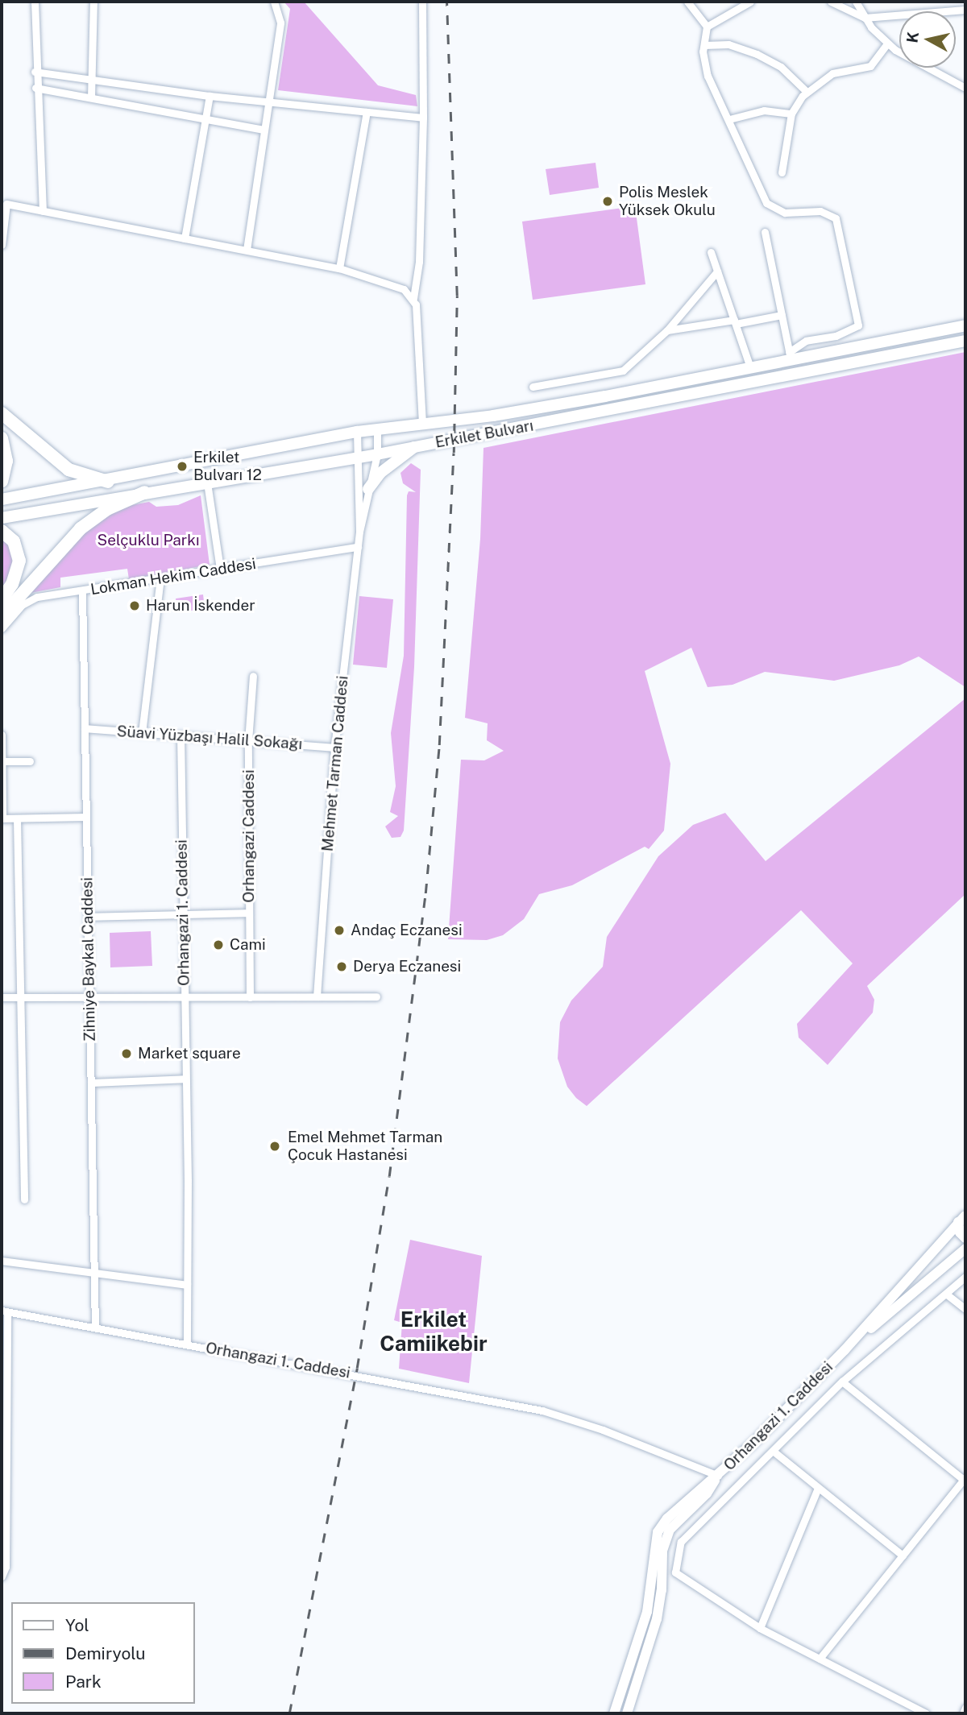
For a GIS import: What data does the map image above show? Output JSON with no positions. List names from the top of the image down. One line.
{"streets":{"main road":["Erkilet Bulvarı"],"street":["Lokman Hekim Caddesi","Süavi Yüzbaşı Halil Sokağı","Mehmet Tarman Caddesi","Orhangazi Caddesi","Orhangazi 1. Caddesi","Zihniye Baykal Caddesi"]},"crossings":[["Erkilet Bulvarı","Mehmet Tarman Caddesi"],["Lokman Hekim Caddesi","Mehmet Tarman Caddesi"],["Lokman Hekim Caddesi","Zihniye Baykal Caddesi"],["Süavi Yüzbaşı Halil Sokağı","Mehmet Tarman Caddesi"],["Süavi Yüzbaşı Halil Sokağı","Orhangazi Caddesi"],["Süavi Yüzbaşı Halil Sokağı","Orhangazi 1. Caddesi"],["Süavi Yüzbaşı Halil Sokağı","Zihniye Baykal Caddesi"]],"districts":["Erkilet Camiikebir"],"parks":["Selçuklu Parkı"],"places":["Polis Meslek Yüksek Okulu","Erkilet Bulvarı 12","Harun İskender","Andaç Eczanesi","Cami","Derya Eczanesi","Market square","Emel Mehmet Tarman Çocuk Hastanesi"],"legend":["Yol","Demiryolu","Park"],"north":"left"}
